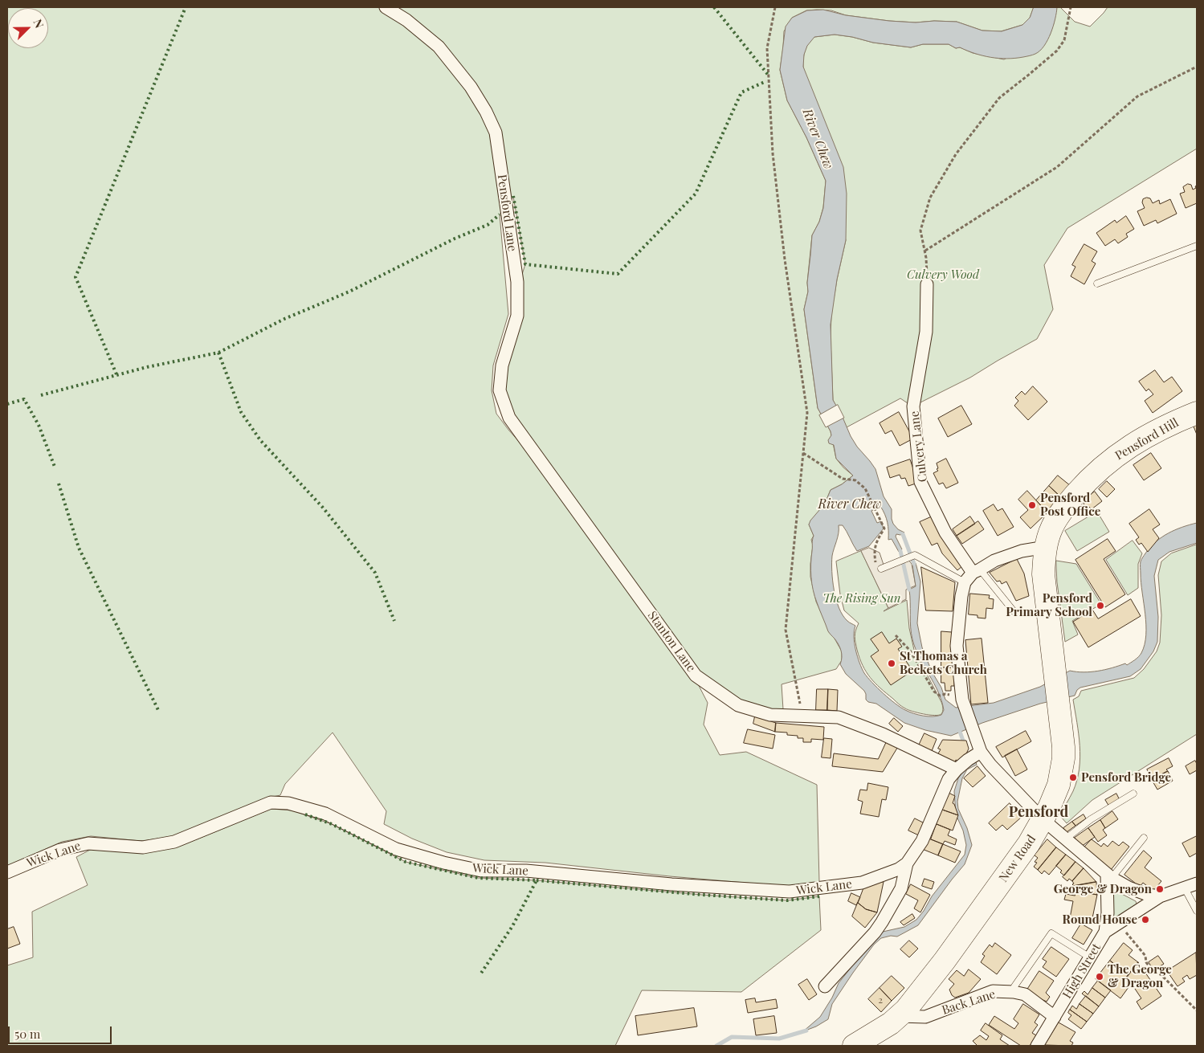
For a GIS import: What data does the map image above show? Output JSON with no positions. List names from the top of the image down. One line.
{"streets":{"highway":["Pensford Hill","New Road"],"street":["Pensford Lane","Culvery Lane","Stanton Lane","Wick Lane","High Street","Back Lane"]},"crossings":[["Pensford Lane","Stanton Lane"],["Pensford Hill","New Road"],["Stanton Lane","Wick Lane"],["New Road","Back Lane"],["High Street","Back Lane"]],"districts":["Pensford"],"water":["River Chew"],"parks":["Culvery Wood","The Rising Sun"],"places":["Pensford Post Office","Pensford Primary School","St Thomas a Beckets Church","Pensford Bridge","George & Dragon","Round House","The George & Dragon"],"house_numbers":["2"],"scale_bar":"50 m","north":"top right"}
